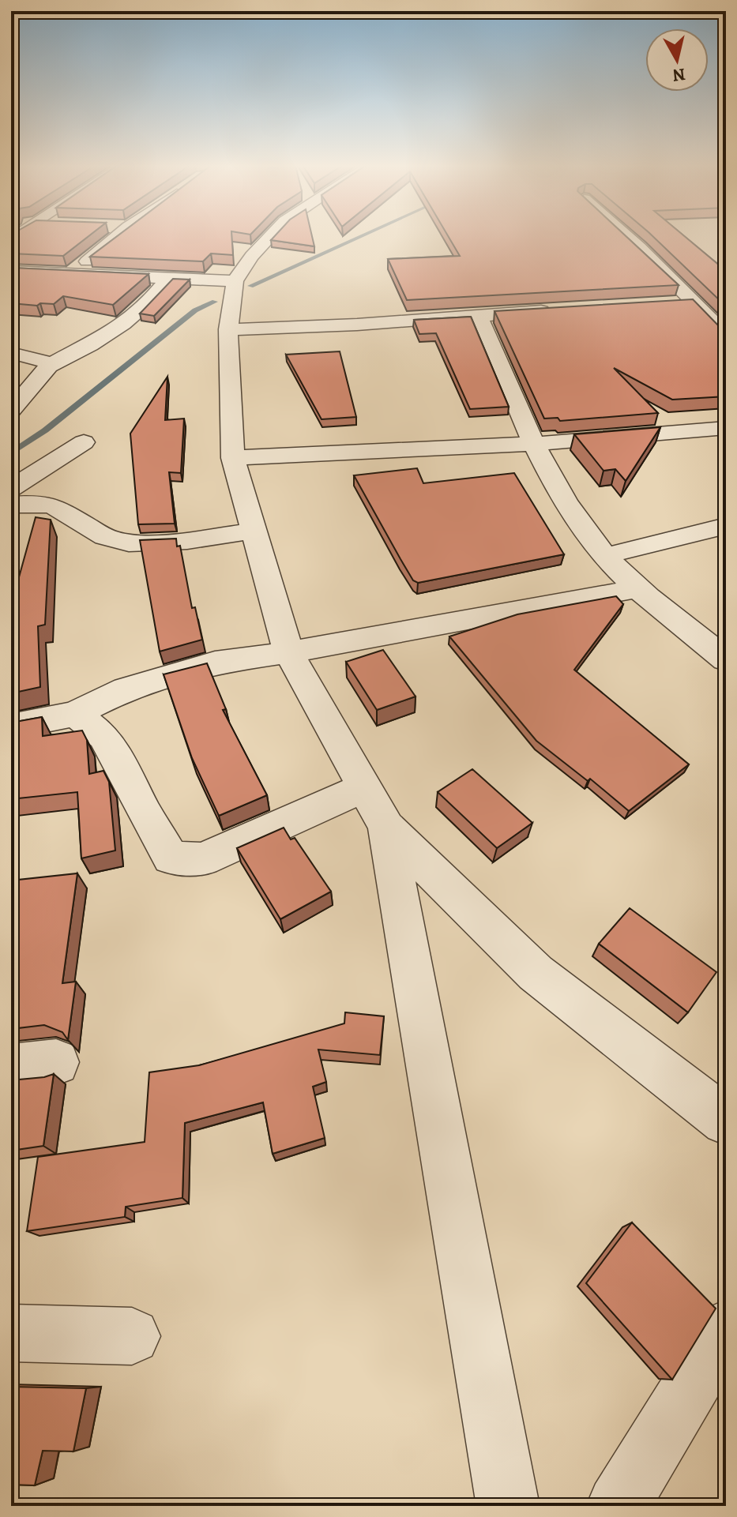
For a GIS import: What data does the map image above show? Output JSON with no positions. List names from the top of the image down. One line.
{"north":"bottom"}
